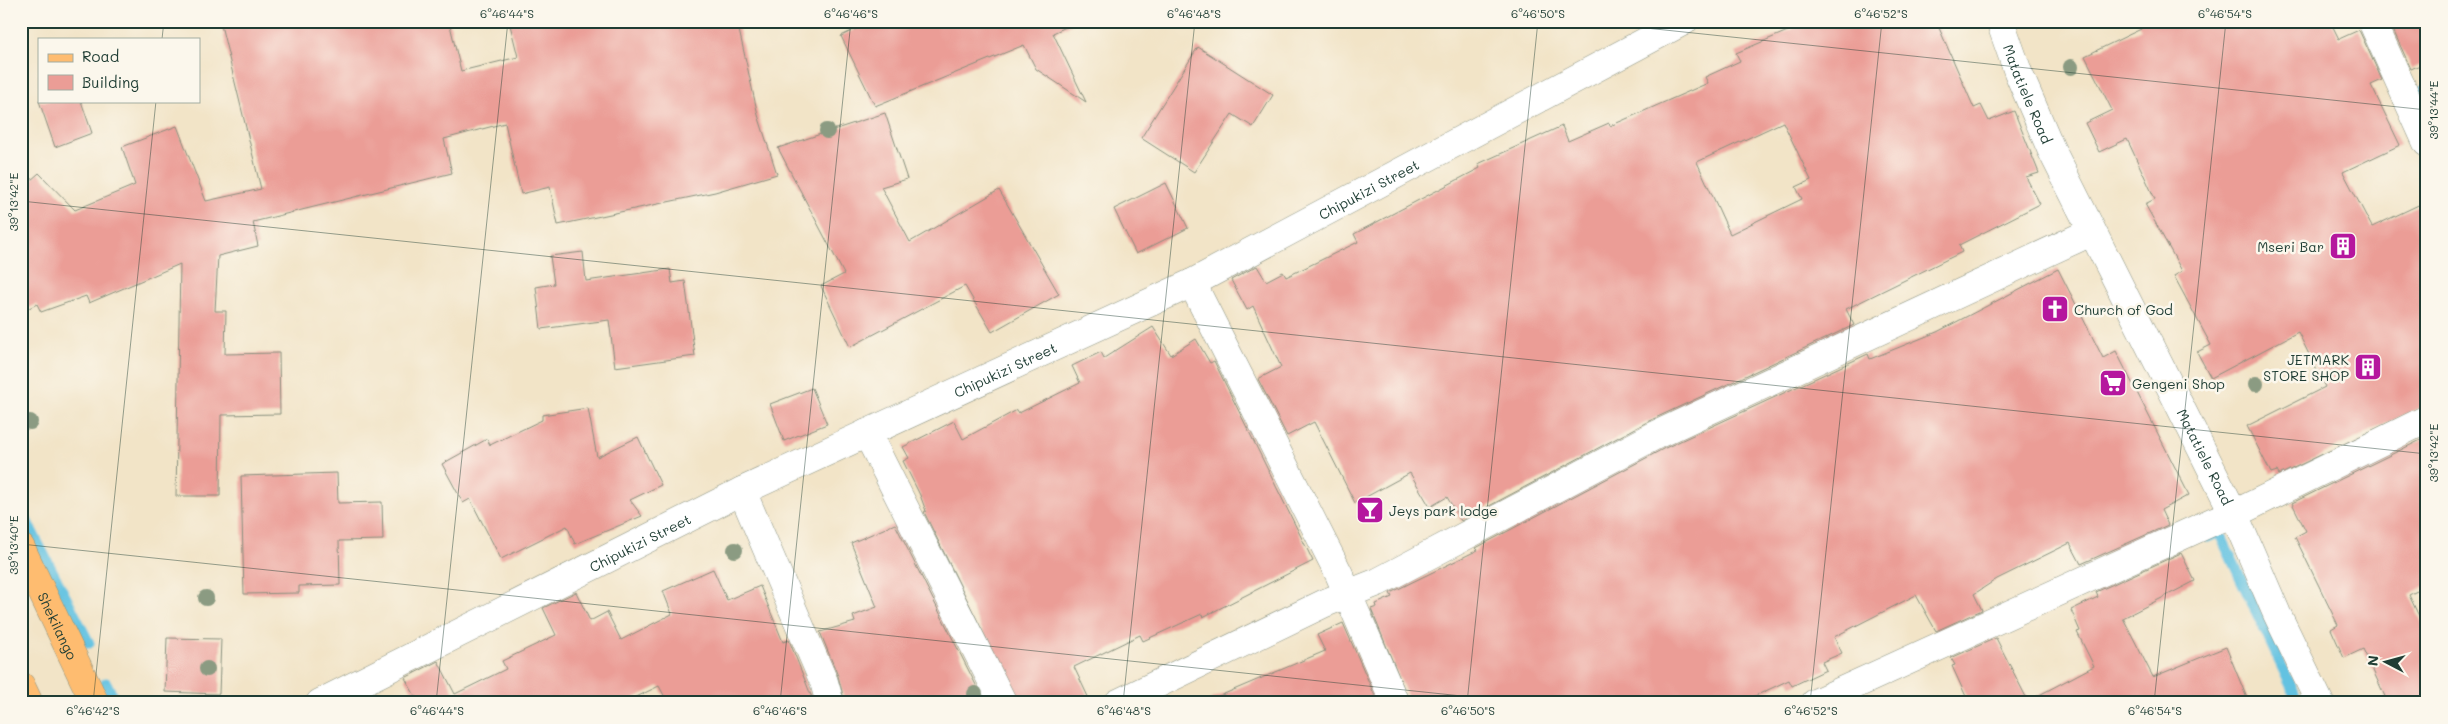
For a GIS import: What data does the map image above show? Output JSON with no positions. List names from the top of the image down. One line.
{"streets":{"main road":["Shekilango"],"street":["Matatiele Road","Chipukizi Street"]},"places":{"building":["Mseri Bar","JETMARK STORE SHOP"],"church":["Church of God"],"supermarket":["Gengeni Shop"],"bar":["Jeys park lodge"]},"legend":["Road","Building"],"north":"left","coordinates":["6°46'44\"S","6°46'46\"S","6°46'48\"S","6°46'50\"S","6°46'52\"S","6°46'54\"S","39°13'44\"E","39°13'42\"E","39°13'40\"E","6°46'42\"S"]}
